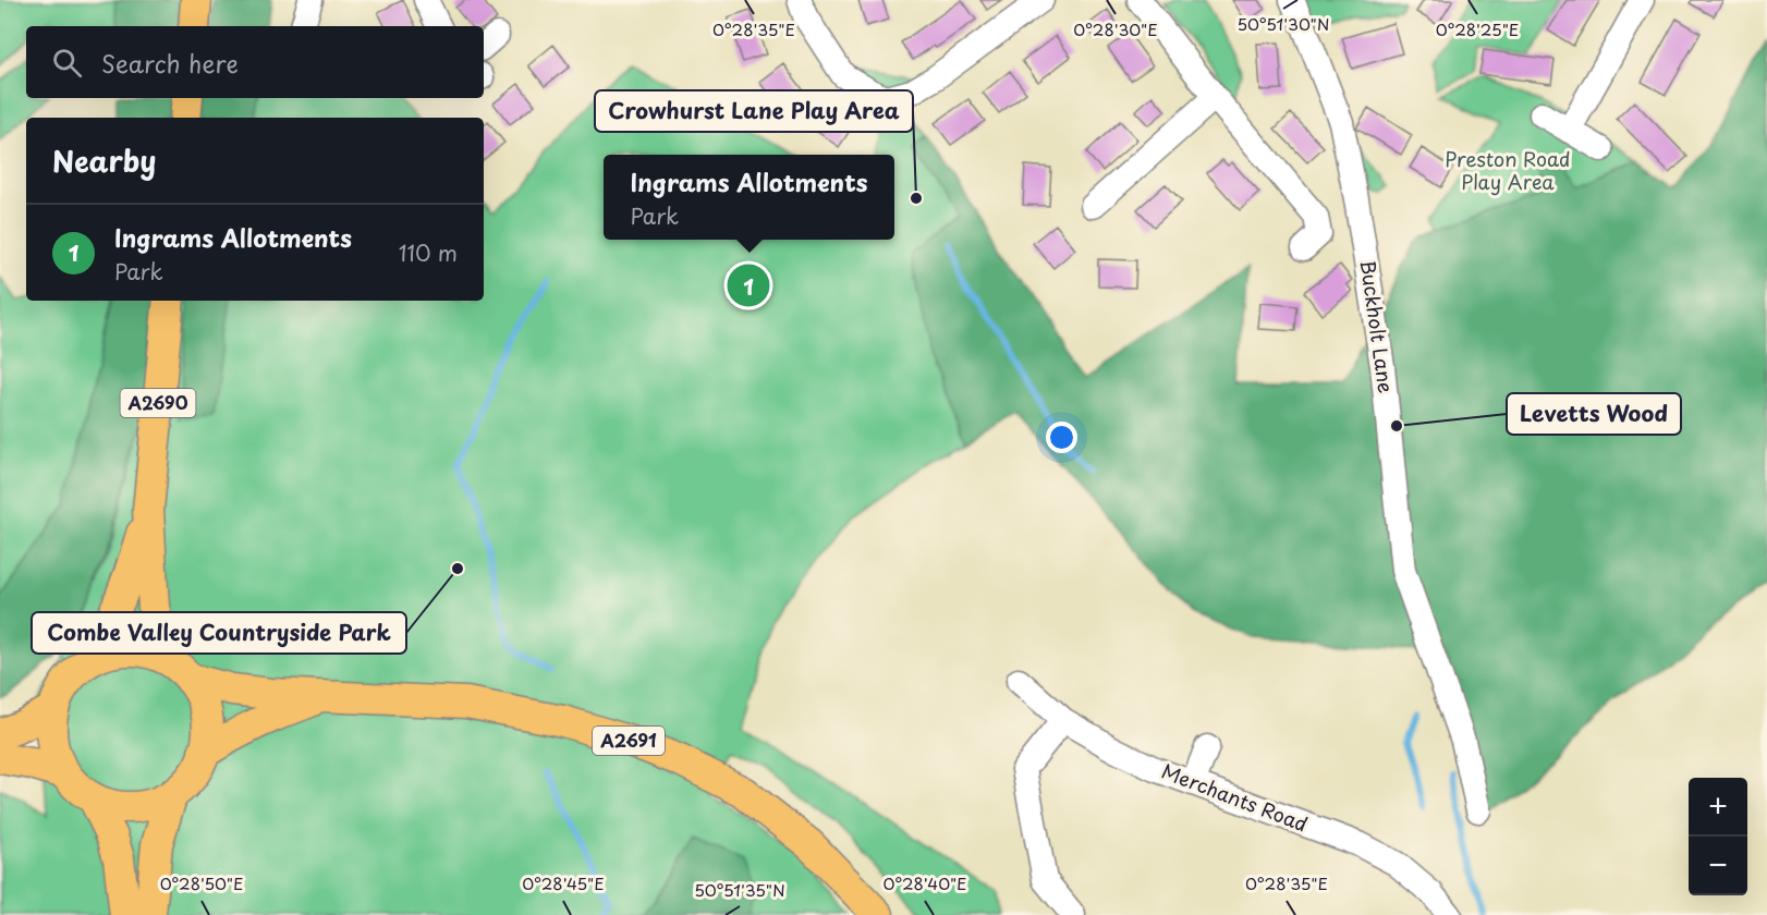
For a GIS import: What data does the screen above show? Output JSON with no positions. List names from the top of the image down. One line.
{"streets":{"main road":["A2690","A2691"],"street":["Buckholt Lane","Merchants Road"]},"crossings":[["A2690","A2691"]],"parks":["Preston Road Play Area"],"places":["Crowhurst Lane Play Area","Levetts Wood","Combe Valley Countryside Park"],"page":{"search":"Search here","heading":"Nearby","popup":["Ingrams Allotments","Park"],"list":[{"mark":"1","name":"Ingrams Allotments","note":"Park","value":"110 m"}],"pins":"1","map_buttons":["+","−"]},"coordinates":["50°51'30\"N","0°28'35\"E","0°28'30\"E","0°28'25\"E","0°28'50\"E","0°28'45\"E","0°28'40\"E","50°51'35\"N"]}
